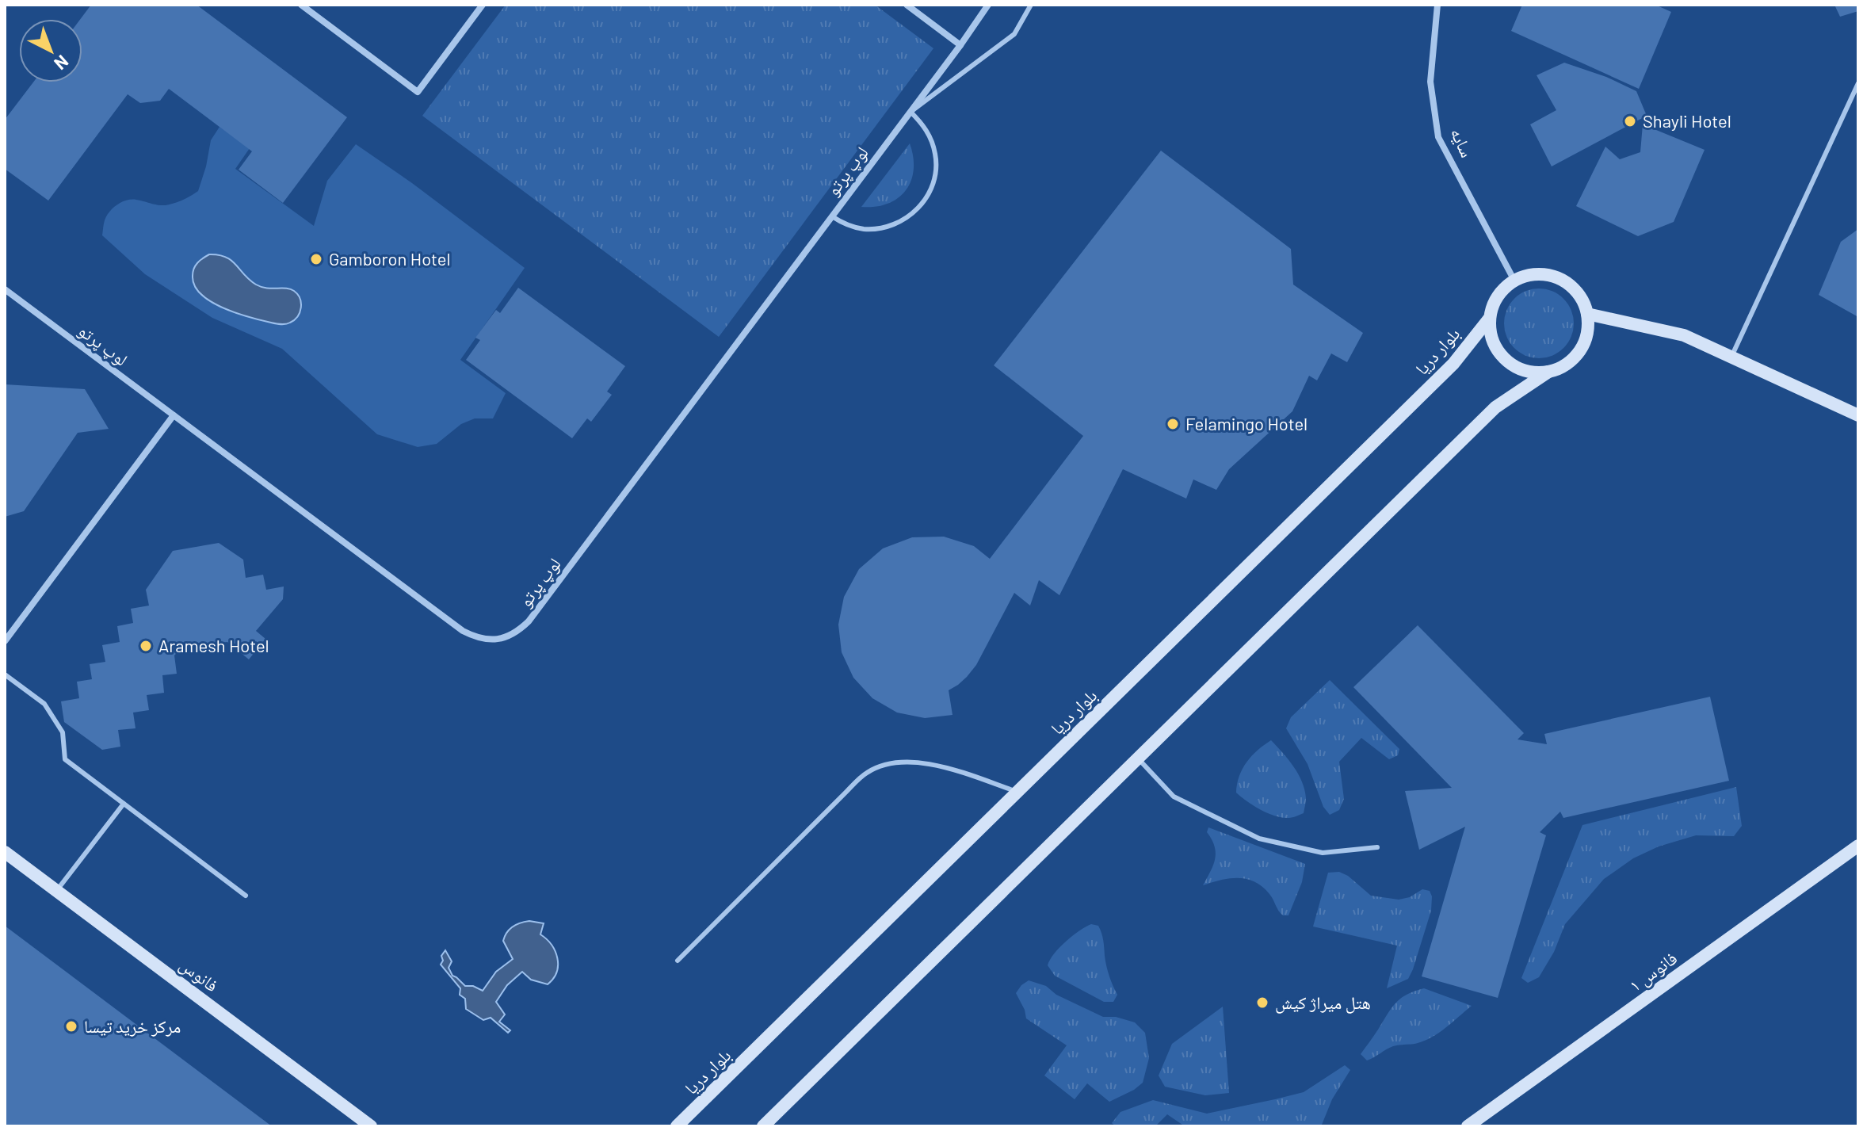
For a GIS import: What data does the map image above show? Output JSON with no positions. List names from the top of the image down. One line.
{"streets":{"main road":["بلوار دریا","فانوس ۱","فانوس"],"street":["سایه","لوپ پرتو"]},"crossings":[["سایه","بلوار دریا"]],"places":["Shayli Hotel","Gamboron Hotel","Felamingo Hotel","Aramesh Hotel","هتل میراژ کیش","مرکز خرید تیسا"],"north":"bottom right"}
